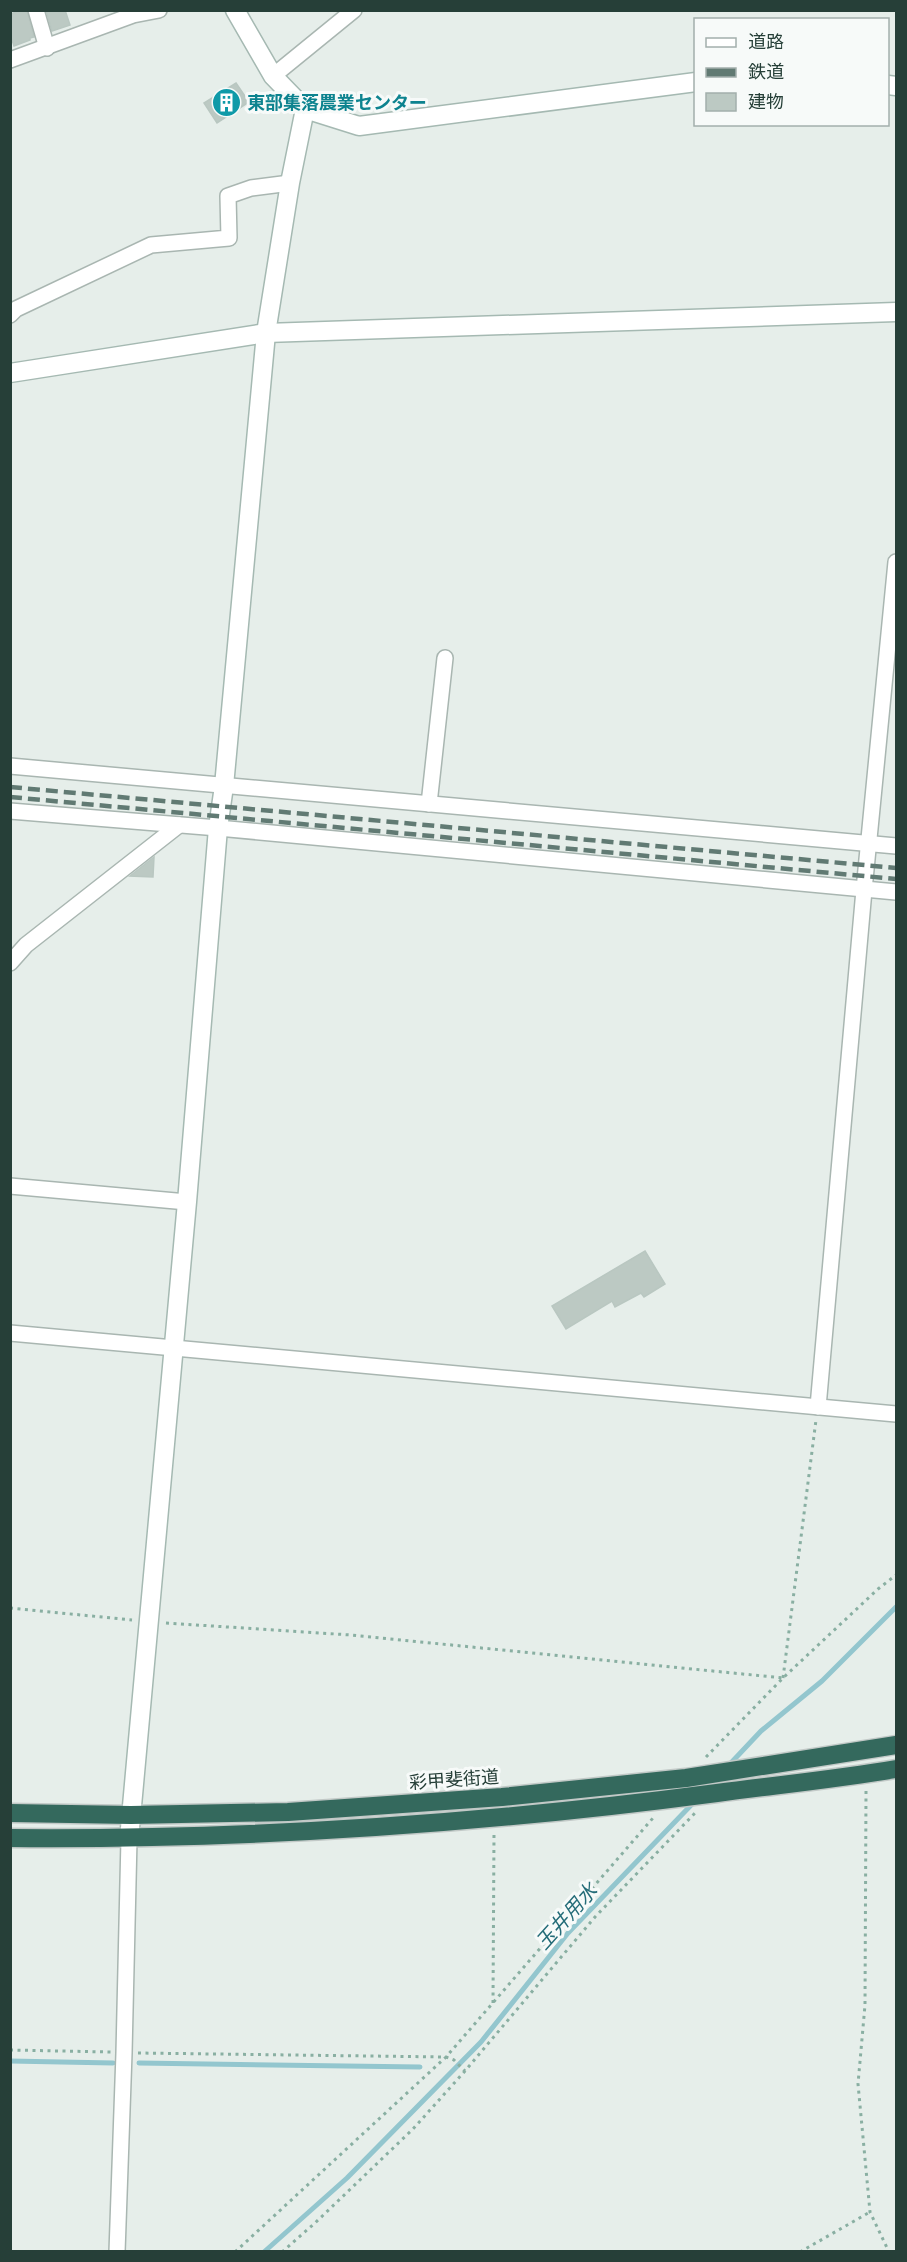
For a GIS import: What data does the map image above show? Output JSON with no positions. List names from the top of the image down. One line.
{"streets":{"highway":["彩甲斐街道"]},"water":["玉井用水"],"places":{"building":["東部集落農業センター"]},"legend":["道路","鉄道","建物"]}
